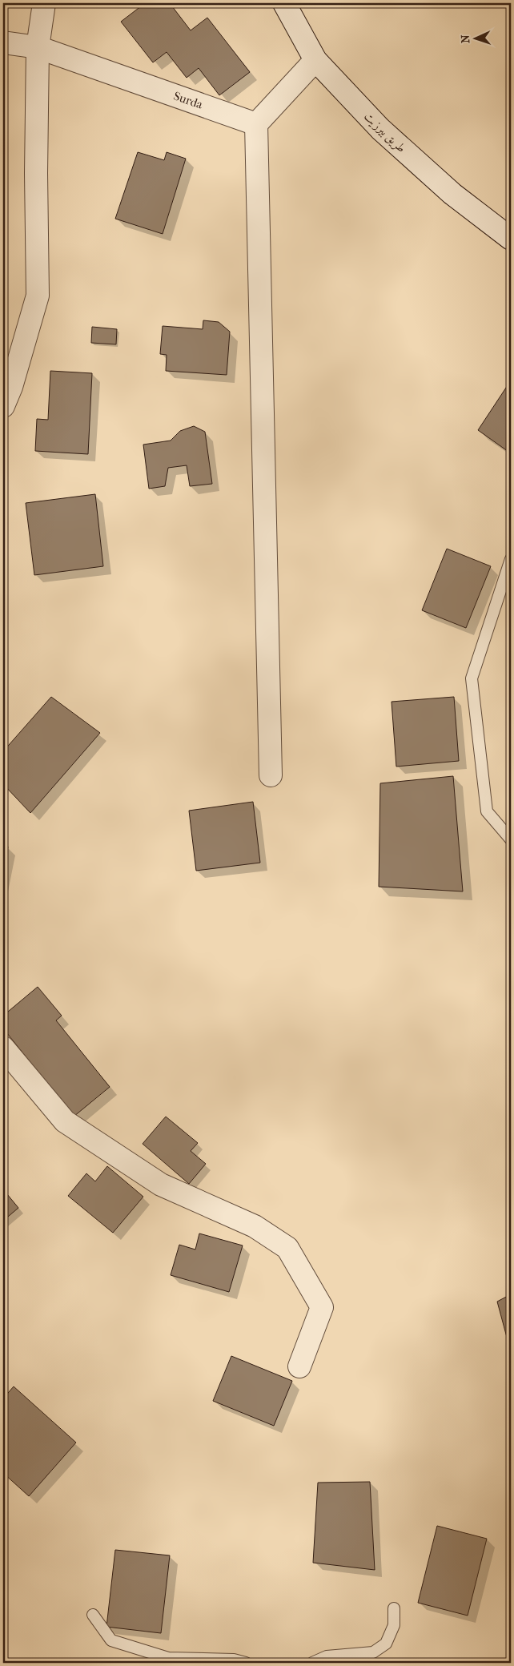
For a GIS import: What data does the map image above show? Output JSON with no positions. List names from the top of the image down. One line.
{"streets":{"street":["Surda","طريق بيرزيت"]},"north":"left"}
